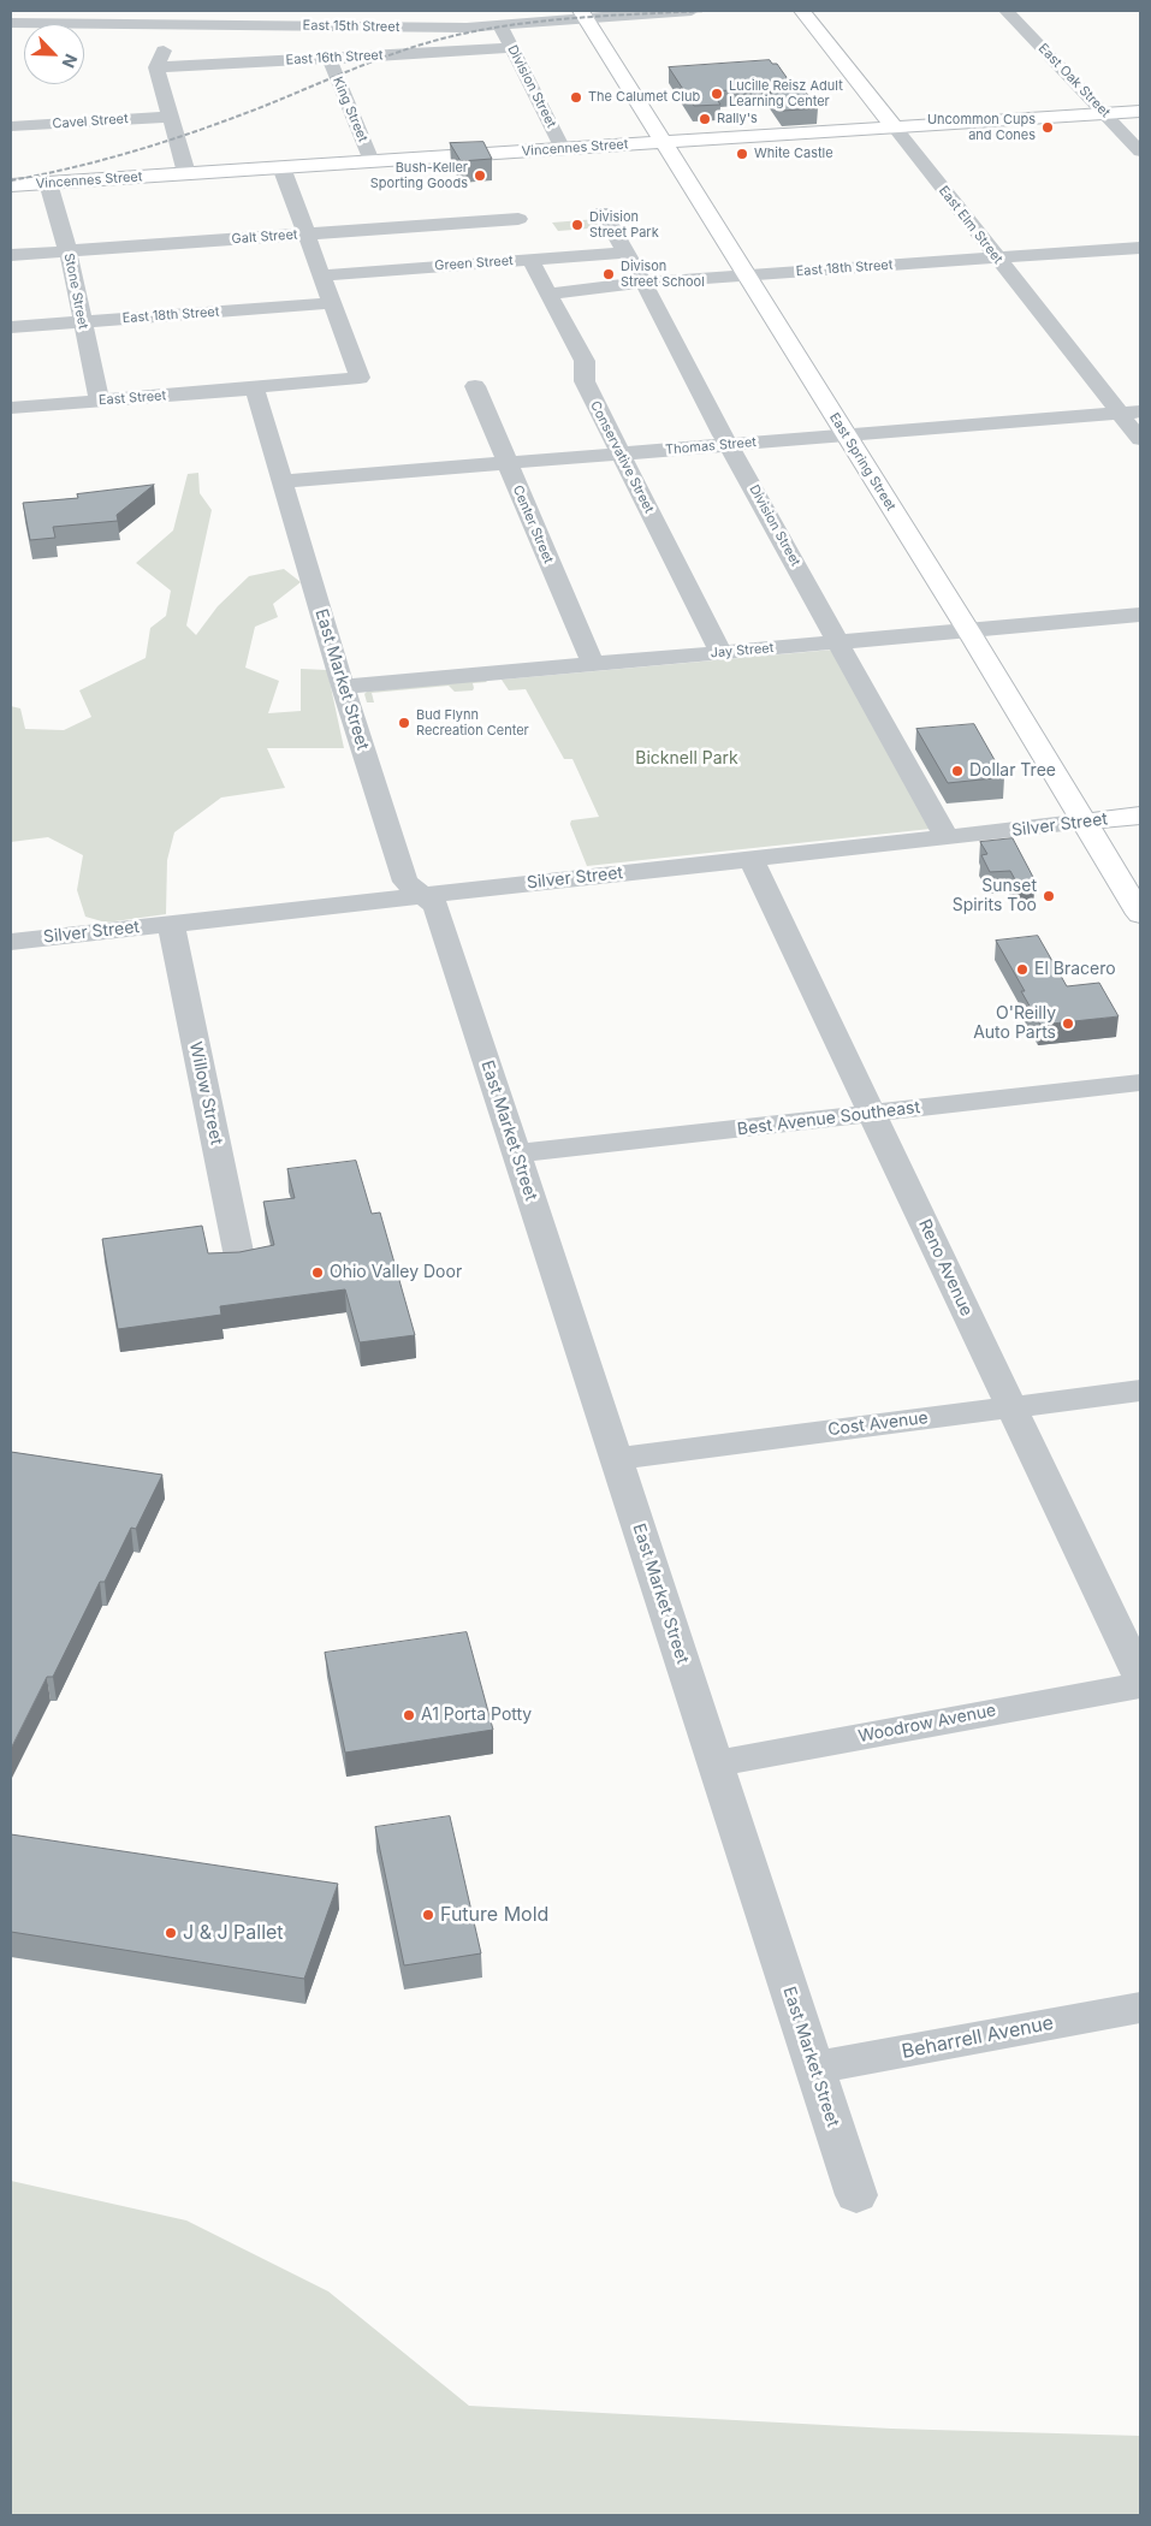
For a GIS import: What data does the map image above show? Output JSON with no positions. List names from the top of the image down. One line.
{"streets":{"main road":["Vincennes Street","East Elm Street","East Spring Street","Silver Street"],"street":["East 15th Street","East 16th Street","East Oak Street","Division Street","King Street","Cavel Street","Galt Street","Green Street","East 18th Street","Stone Street","East Street","Thomas Street","Conservative Street","Center Street","Jay Street","East Market Street","Willow Street","Best Avenue Southeast","Reno Avenue","Cost Avenue","Woodrow Avenue","Beharrell Avenue"]},"crossings":[["East 15th Street","Division Street"],["East 15th Street","East Spring Street"],["East 16th Street","Division Street"],["East 16th Street","King Street"],["East Oak Street","Vincennes Street"],["Division Street","Vincennes Street"],["Division Street","Green Street"],["Division Street","East 18th Street"],["Division Street","Thomas Street"],["Division Street","Jay Street"],["Division Street","Silver Street"],["King Street","Vincennes Street"],["Vincennes Street","East Elm Street"],["Vincennes Street","Stone Street"],["Vincennes Street","East Spring Street"],["East Elm Street","East 18th Street"],["East Elm Street","Thomas Street"],["Galt Street","Stone Street"],["Green Street","Conservative Street"],["East 18th Street","Stone Street"],["East 18th Street","Conservative Street"],["East 18th Street","East Spring Street"],["Stone Street","East Street"],["East Street","East Market Street"],["Thomas Street","Conservative Street"],["Thomas Street","East Spring Street"],["Thomas Street","Center Street"],["Thomas Street","East Market Street"],["Conservative Street","Jay Street"],["East Spring Street","Jay Street"],["East Spring Street","Silver Street"],["Center Street","Jay Street"],["Jay Street","East Market Street"],["East Market Street","Silver Street"],["East Market Street","Best Avenue Southeast"],["East Market Street","Cost Avenue"],["East Market Street","Woodrow Avenue"],["East Market Street","Beharrell Avenue"],["Silver Street","Willow Street"],["Silver Street","Reno Avenue"],["Best Avenue Southeast","Reno Avenue"],["Reno Avenue","Cost Avenue"]],"parks":["Bicknell Park"],"places":["Lucille Reisz Adult Learning Center","The Calumet Club","Rally's","Uncommon Cups and Cones","White Castle","Bush-Keller Sporting Goods","Division Street Park","Divison Street School","Bud Flynn Recreation Center","Dollar Tree","Sunset Spirits Too","El Bracero","O'Reilly Auto Parts","Ohio Valley Door","A1 Porta Potty","Future Mold","J & J Pallet"],"north":"bottom right"}
